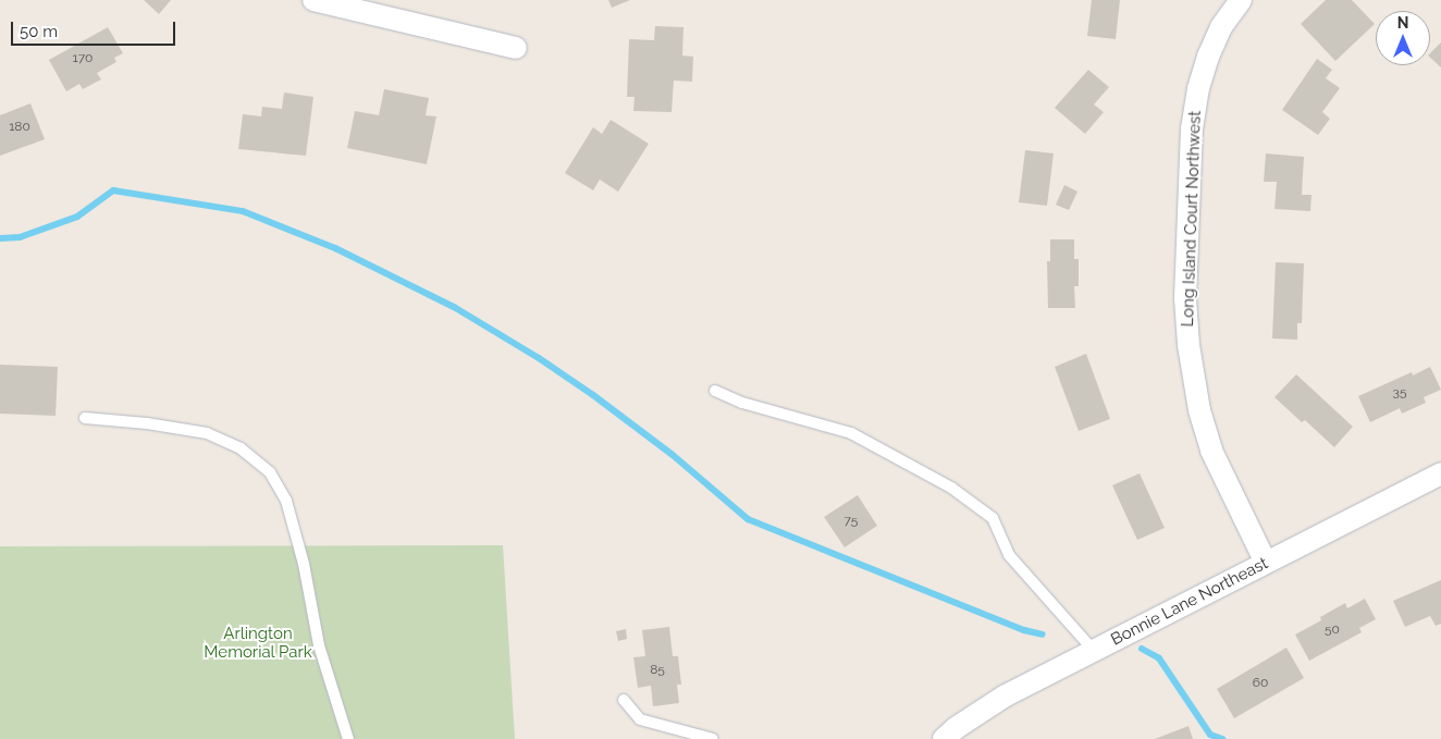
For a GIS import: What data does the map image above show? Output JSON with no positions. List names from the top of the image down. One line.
{"streets":{"street":["Long Island Court Northwest","Bonnie Lane Northeast"]},"crossings":[["Long Island Court Northwest","Bonnie Lane Northeast"]],"parks":["Arlington Memorial Park"],"house_numbers":["170","180","35","75","50","85","60"],"scale_bar":"50 m","north":"top"}
